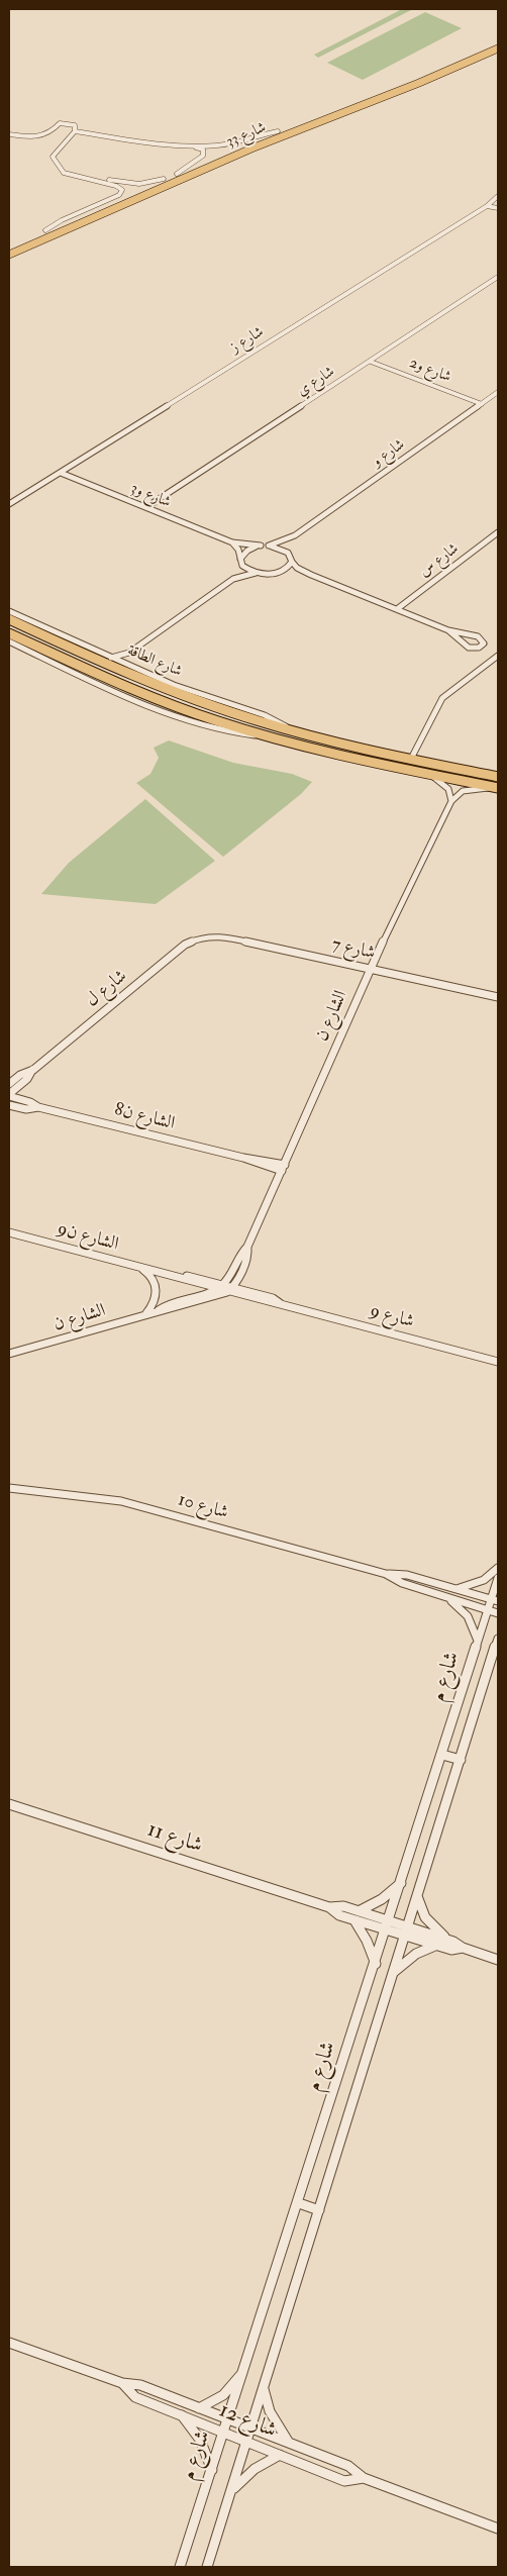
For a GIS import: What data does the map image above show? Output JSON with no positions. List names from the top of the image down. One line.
{"streets":{"highway":["شارع 33"],"main road":["شارع الطاقة"],"street":["شارع ز","شارع و2","شارع ي","شارع و","شارع و3","شارع س","شارع 7","شارع ل","الشارع ن","الشارع ن8","الشارع ن9","شارع 9","شارع 10","شارع م","شارع 11","شارع 12"]},"crossings":[["شارع ز","شارع و3"],["شارع و2","شارع ي"],["شارع و2","شارع و"],["شارع ي","شارع و3"],["شارع و","شارع و3"],["شارع 7","شارع ل"],["شارع 7","الشارع ن"],["شارع ل","الشارع ن8"],["الشارع ن","الشارع ن8"],["الشارع ن","الشارع ن9"],["الشارع ن","شارع 9"],["الشارع ن9","شارع 9"],["شارع 10","شارع م"],["شارع م","شارع 11"],["شارع م","شارع 12"]]}
